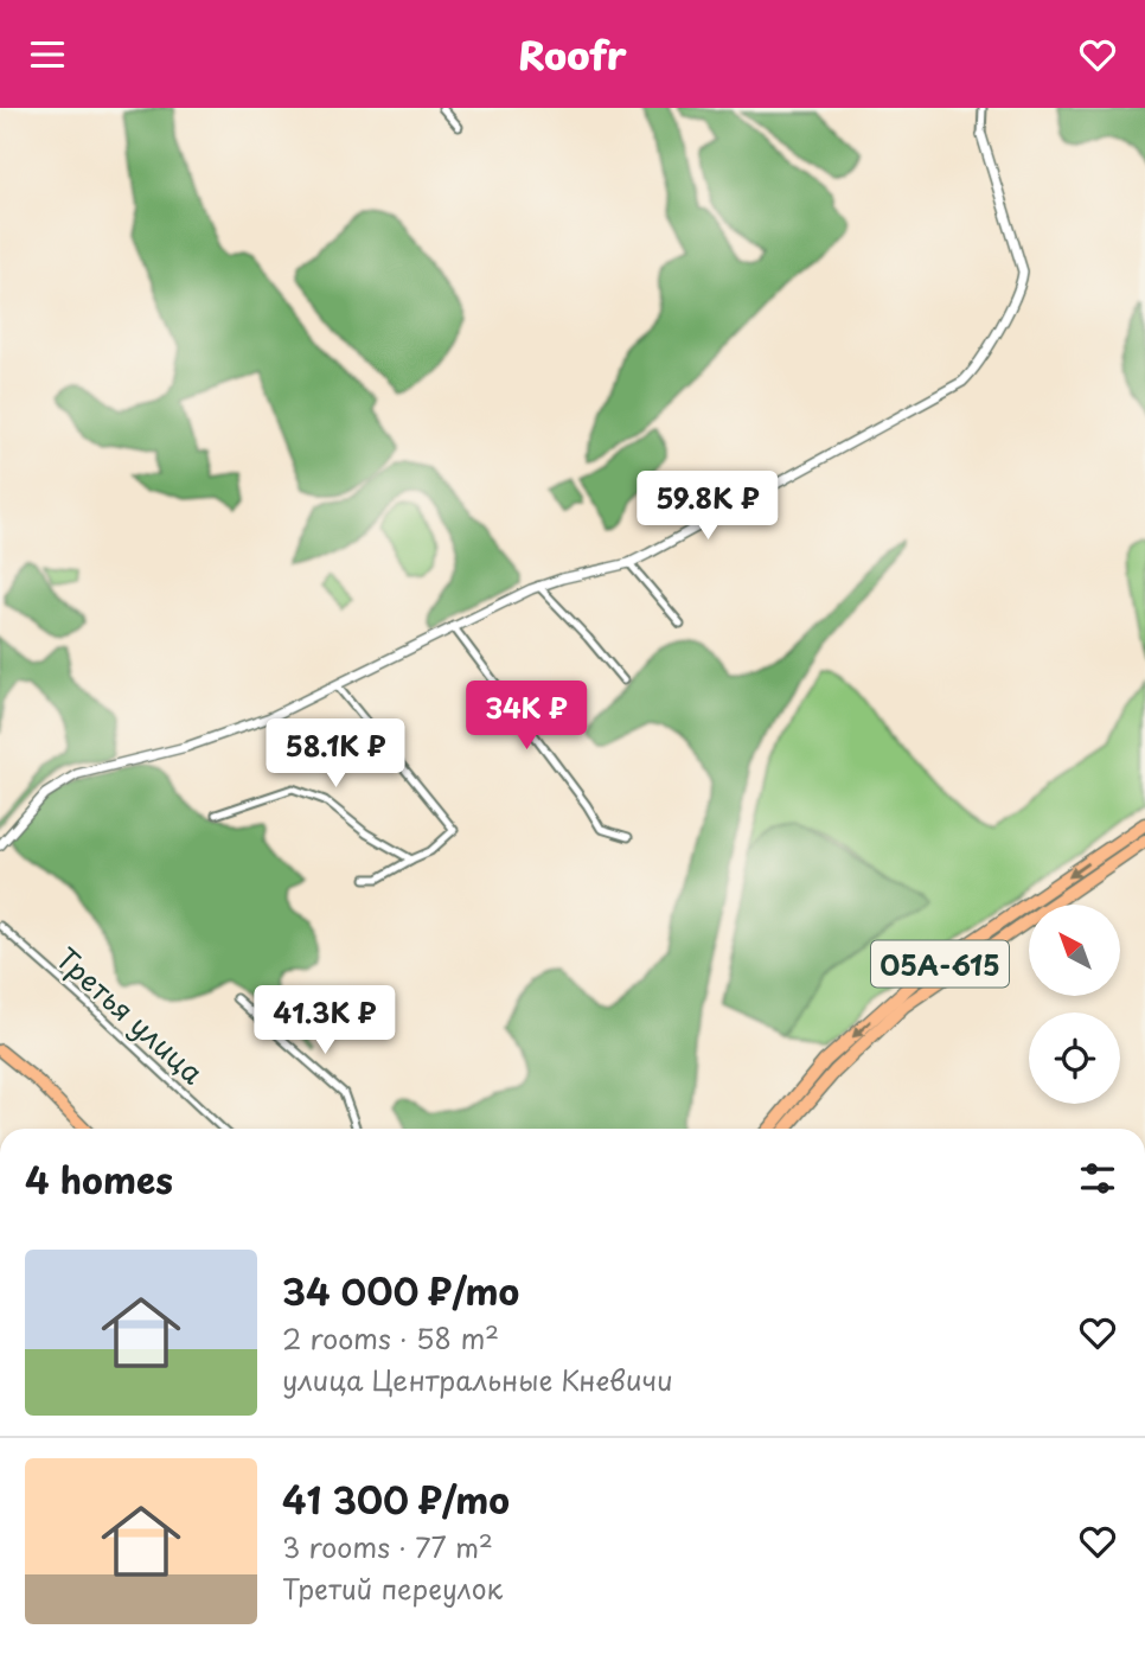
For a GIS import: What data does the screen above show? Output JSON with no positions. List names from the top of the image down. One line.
{"streets":{"highway":["05А-615"],"street":["Третья улица"]},"north":"top left","page":{"header":"Roofr","price":["59.8K ₽","34K ₽","58.1K ₽","41.3K ₽"],"heading":"4 homes","list":[{"name":"34 000 ₽/mo","note":"2 rooms · 58 m² · улица Центральные Кневичи"},{"name":"41 300 ₽/mo","note":"3 rooms · 77 m² · Третий переулок"}]}}
